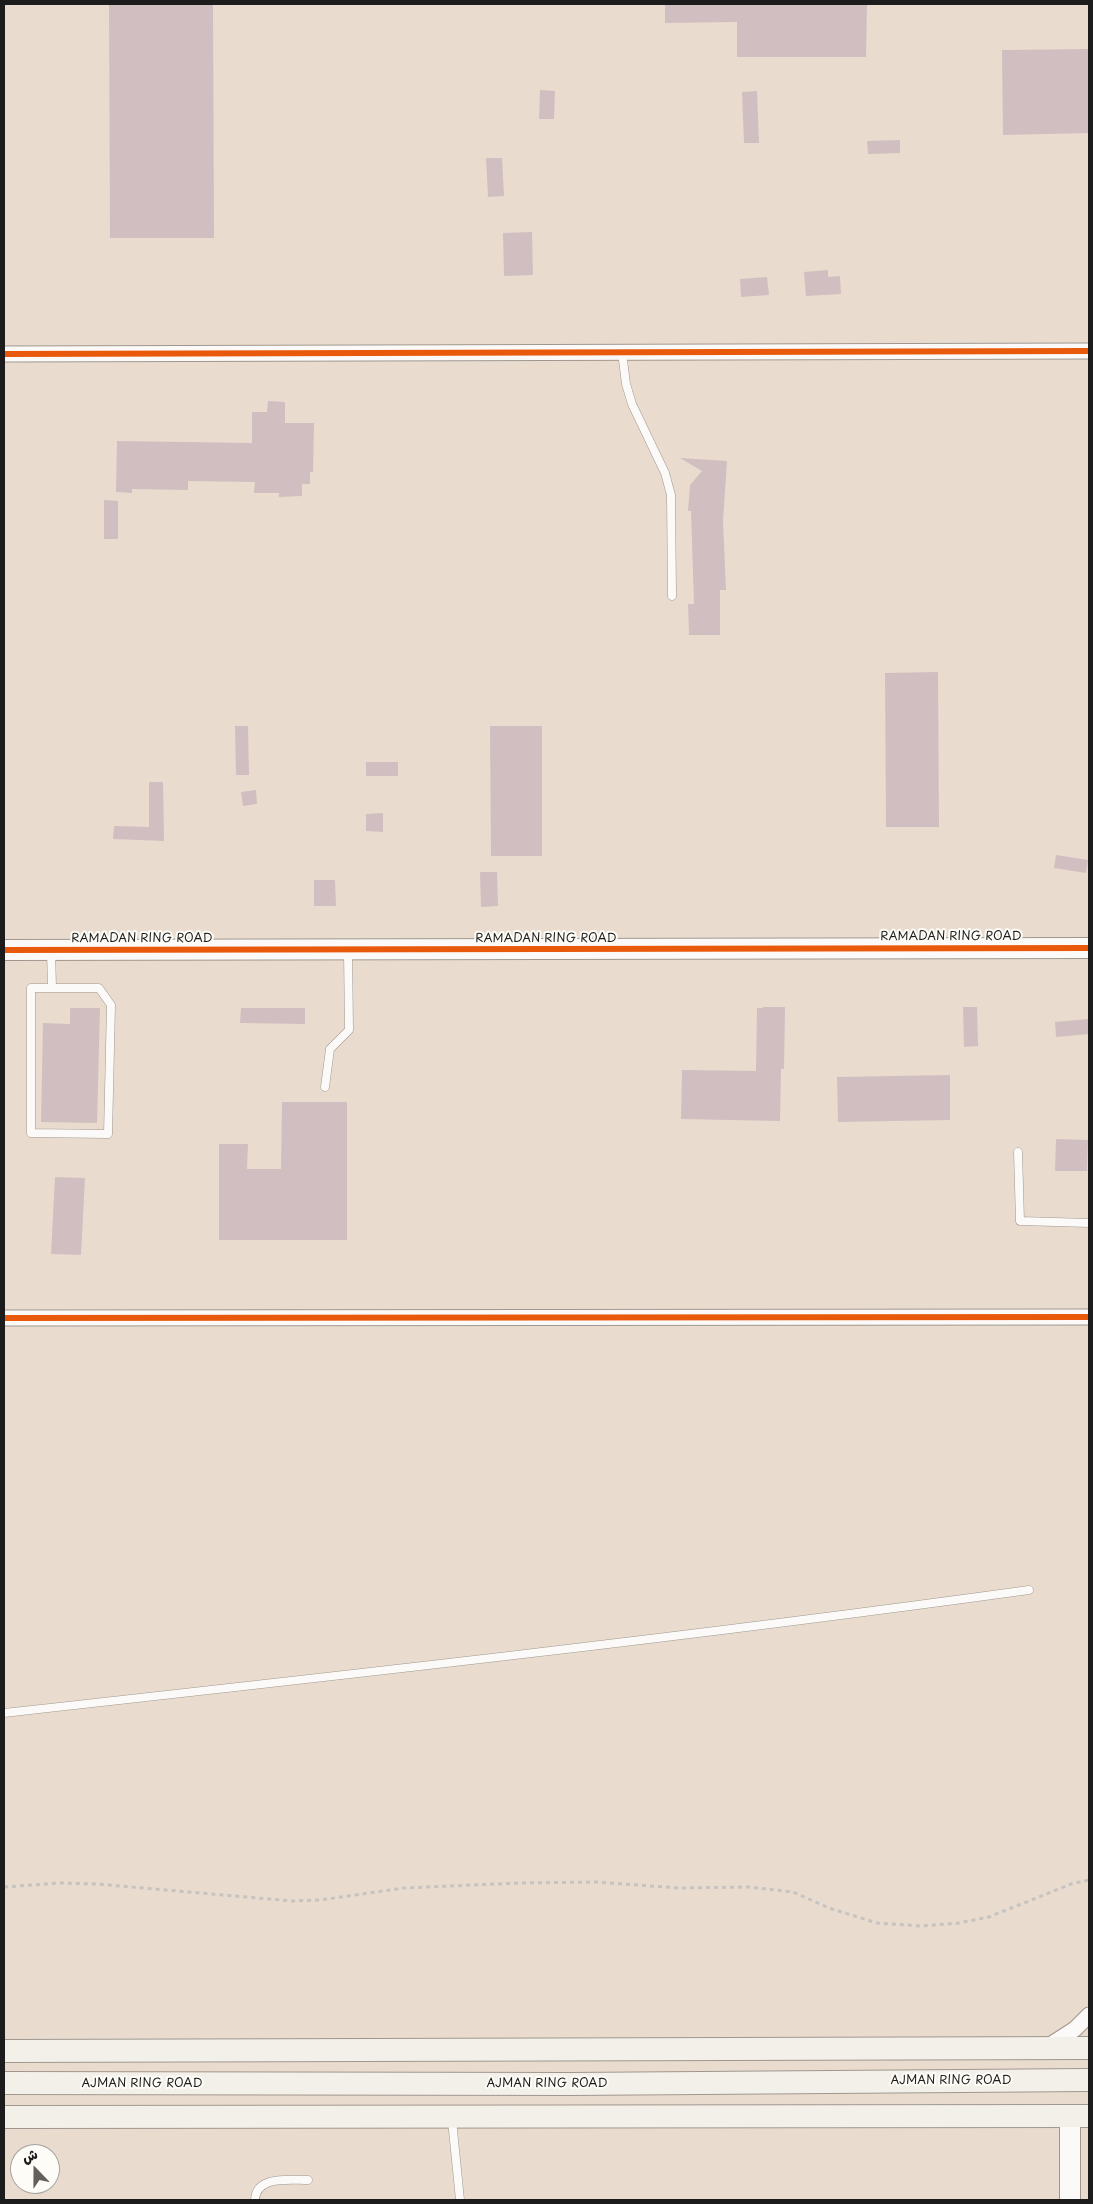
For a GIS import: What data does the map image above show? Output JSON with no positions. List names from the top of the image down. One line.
{"streets":{"main road":["AJMAN RING ROAD"],"street":["RAMADAN RING ROAD"]},"north":"top"}
